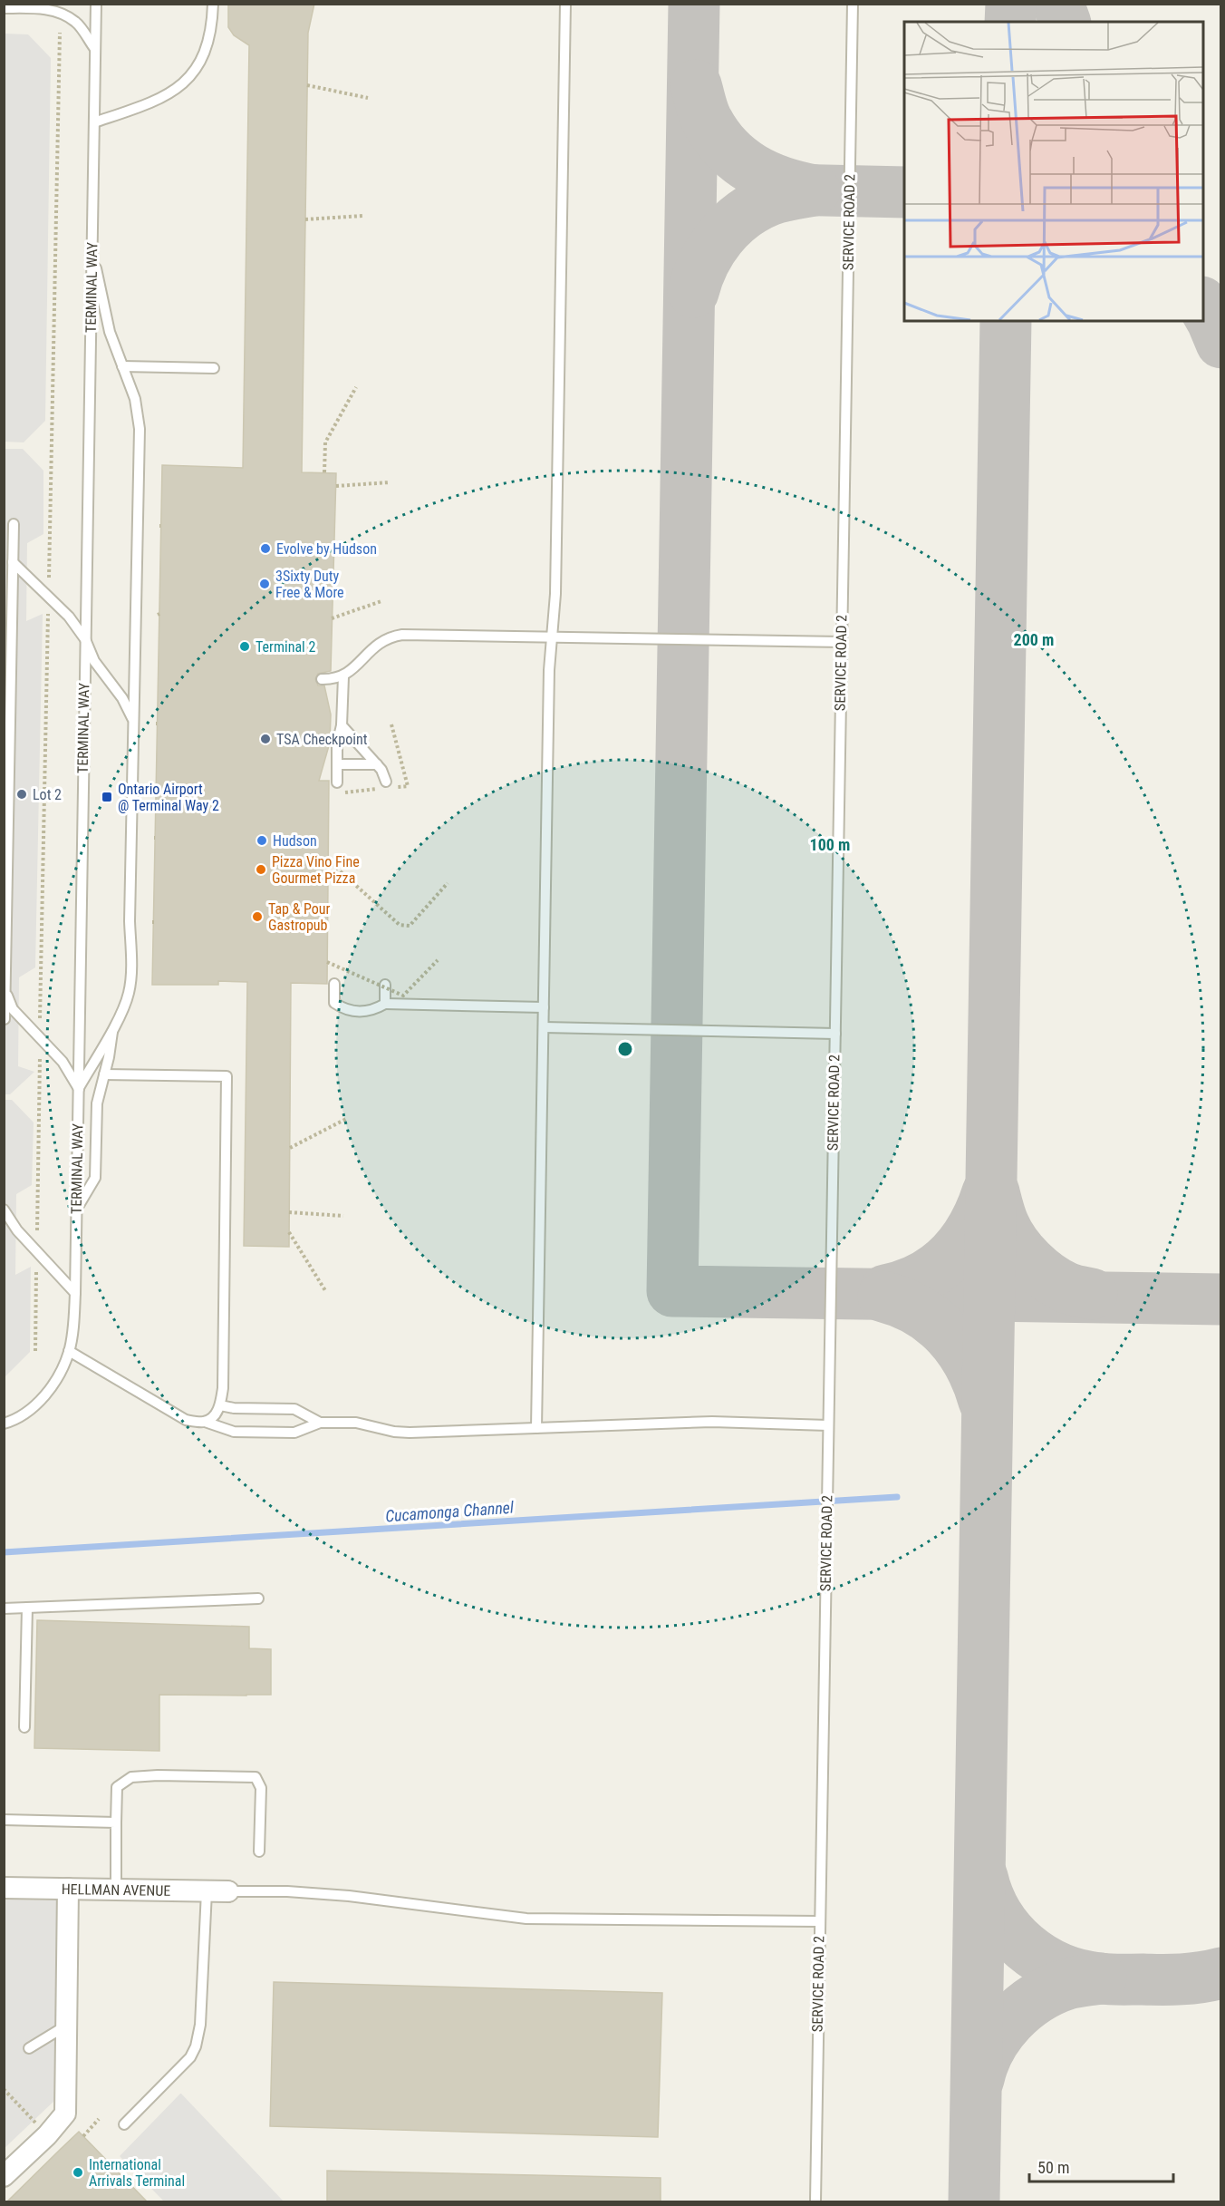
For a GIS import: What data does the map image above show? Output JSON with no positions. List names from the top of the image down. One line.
{"streets":{"street":["HELLMAN AVENUE"],"lane":["SERVICE ROAD 2","TERMINAL WAY"]},"water":["Cucamonga Channel"],"places":{"other":["Evolve by Hudson","3Sixty Duty Free & More","Terminal 2","TSA Checkpoint","Lot 2","Hudson","Pizza Vino Fine Gourmet Pizza","Tap & Pour Gastropub","International Arrivals Terminal"],"transit":["Ontario Airport @ Terminal Way 2"]},"scale_bar":"50 m","rings":["200 m","100 m"]}
